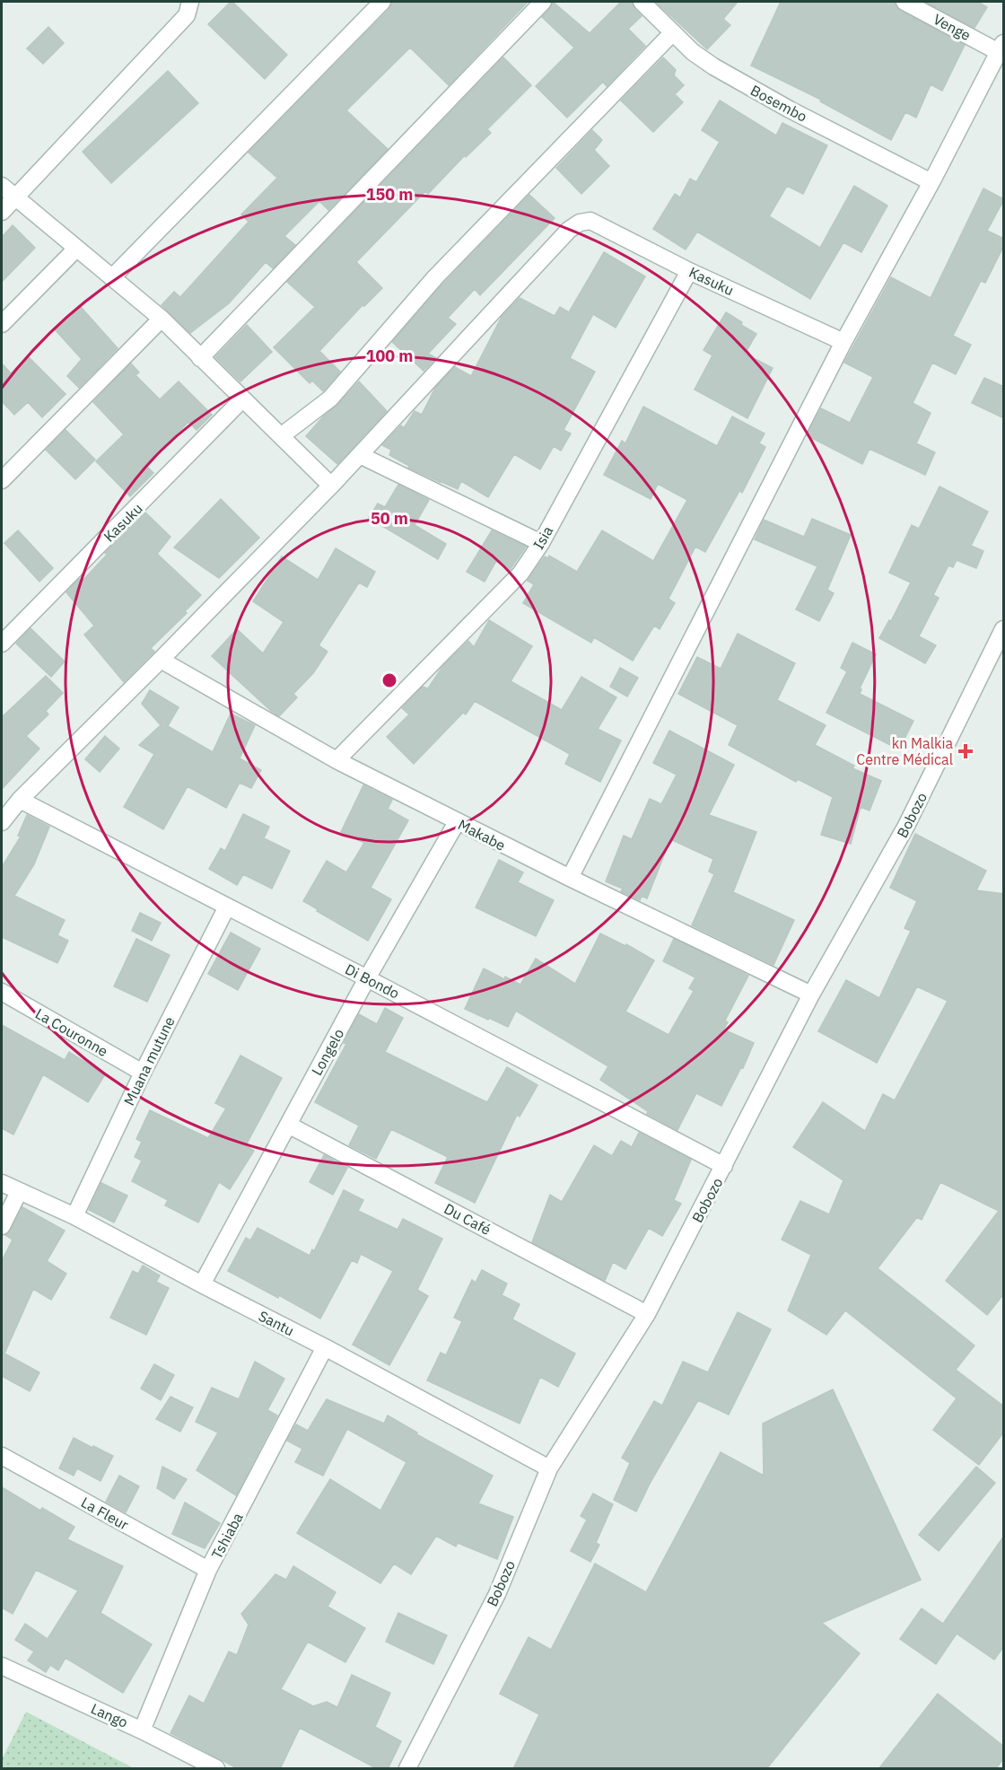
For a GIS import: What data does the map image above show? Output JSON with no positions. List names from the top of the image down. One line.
{"streets":{"street":["Venge","Bosembo","Kasuku","Isia","Bobozo","Makabe","Di Bondo","La Couronne","Longelo","Muana mutune","Du Café","Santu","La Fleur","Tshiaba","Lango"]},"crossings":[["Kasuku","Isia"],["Isia","Makabe"],["Bobozo","Makabe"],["Bobozo","Di Bondo"],["Bobozo","Du Café"],["Bobozo","Santu"],["Makabe","Longelo"],["Di Bondo","Longelo"],["Di Bondo","Muana mutune"],["La Couronne","Muana mutune"],["Longelo","Du Café"],["Longelo","Santu"],["Muana mutune","Santu"],["Santu","Tshiaba"],["La Fleur","Tshiaba"],["Tshiaba","Lango"]],"places":{"health":["kn Malkia Centre Médical"]},"rings":["150 m","100 m","50 m"]}
